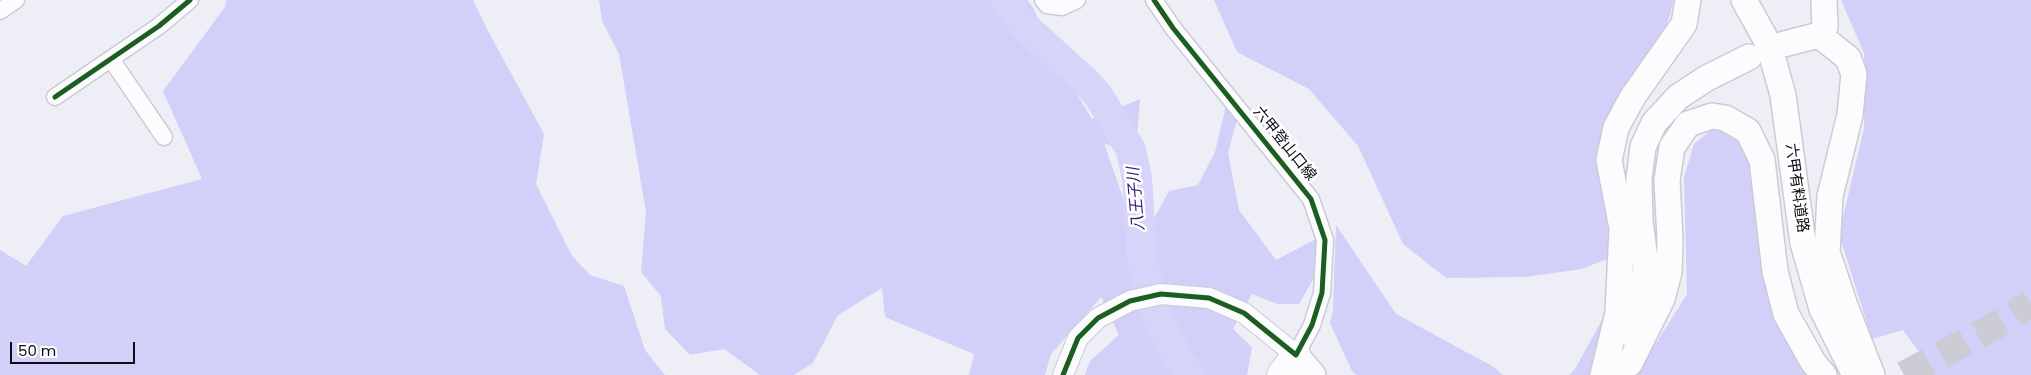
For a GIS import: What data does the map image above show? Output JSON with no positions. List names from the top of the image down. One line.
{"streets":{"main road":["六甲有料道路"],"street":["六甲登山口線"]},"water":["八王子川"],"scale_bar":"50 m"}
